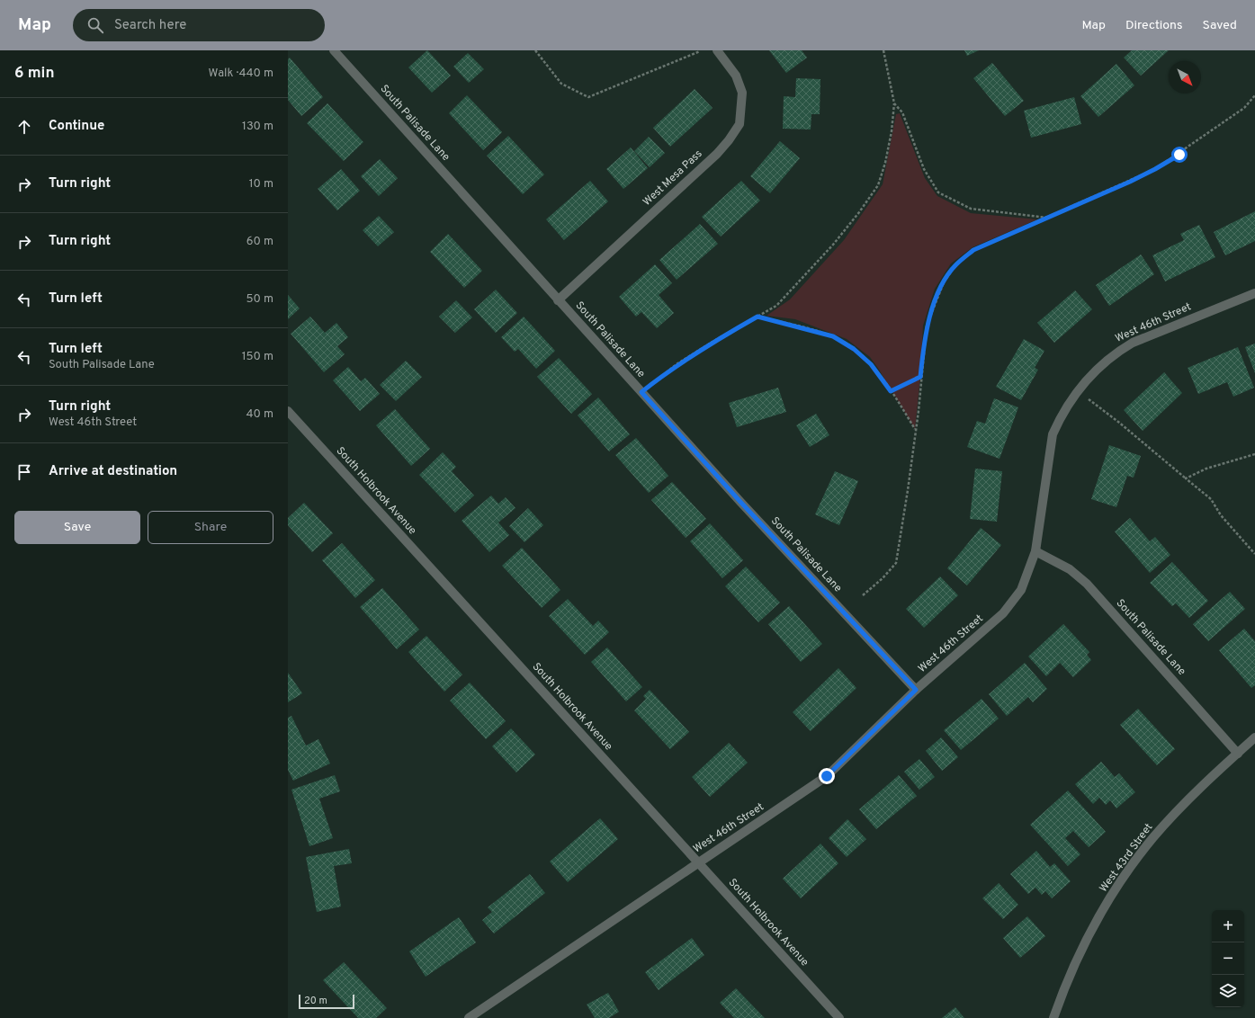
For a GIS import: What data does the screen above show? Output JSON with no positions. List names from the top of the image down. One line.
{"streets":{"street":["South Palisade Lane","West Mesa Pass","West 46th Street","South Holbrook Avenue","West 43rd Street"]},"crossings":[["South Palisade Lane","West Mesa Pass"],["South Palisade Lane","West 46th Street"],["South Palisade Lane","West 43rd Street"],["West 46th Street","South Holbrook Avenue"]],"scale_bar":"20 m","north":"bottom right","page":{"header":"Map","search":"Search here","nav":["Map","Directions","Saved"],"heading":["6 min","Walk · 440 m"],"list":[["Continue","130 m"],["Turn right","10 m"],["Turn right","60 m"],["Turn left","50 m"],["Turn left","South Palisade Lane","150 m"],["Turn right","West 46th Street","40 m"],"Arrive at destination"],"buttons":["Save","Share"],"map_buttons":["+","−"],"scale":"20 m"}}
